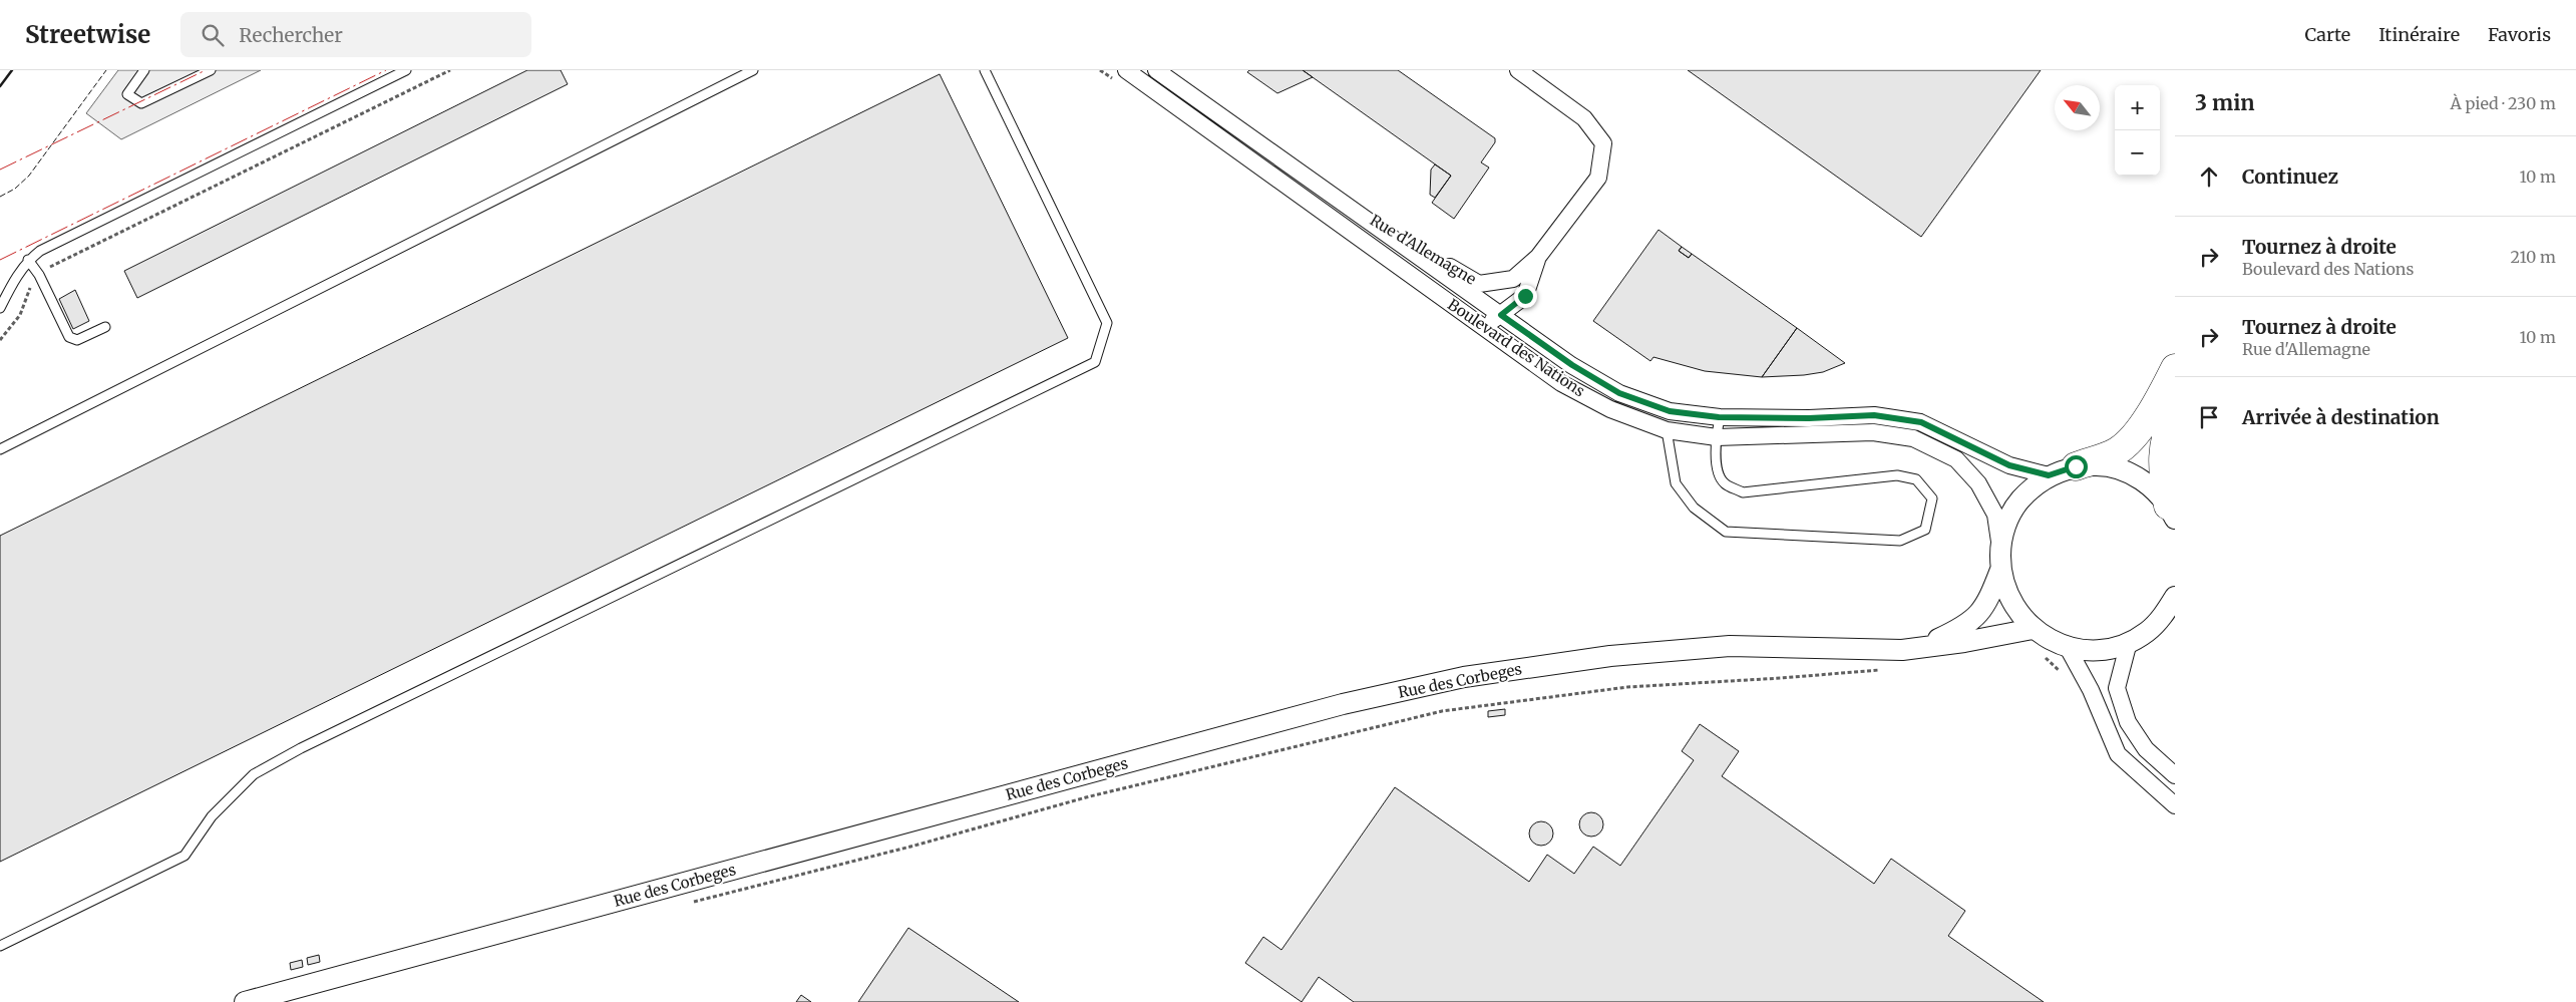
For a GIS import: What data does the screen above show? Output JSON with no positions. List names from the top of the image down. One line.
{"streets":{"street":["Rue d'Allemagne","Boulevard des Nations","Rue des Corbeges"]},"crossings":[["Rue d'Allemagne","Boulevard des Nations"]],"north":"top left","page":{"header":"Streetwise","search":"Rechercher","nav":["Carte","Itinéraire","Favoris"],"heading":["3 min","À pied · 230 m"],"map_buttons":["+","−"],"list":[["Continuez","10 m"],["Tournez à droite","Boulevard des Nations","210 m"],["Tournez à droite","Rue d'Allemagne","10 m"],"Arrivée à destination"]}}
